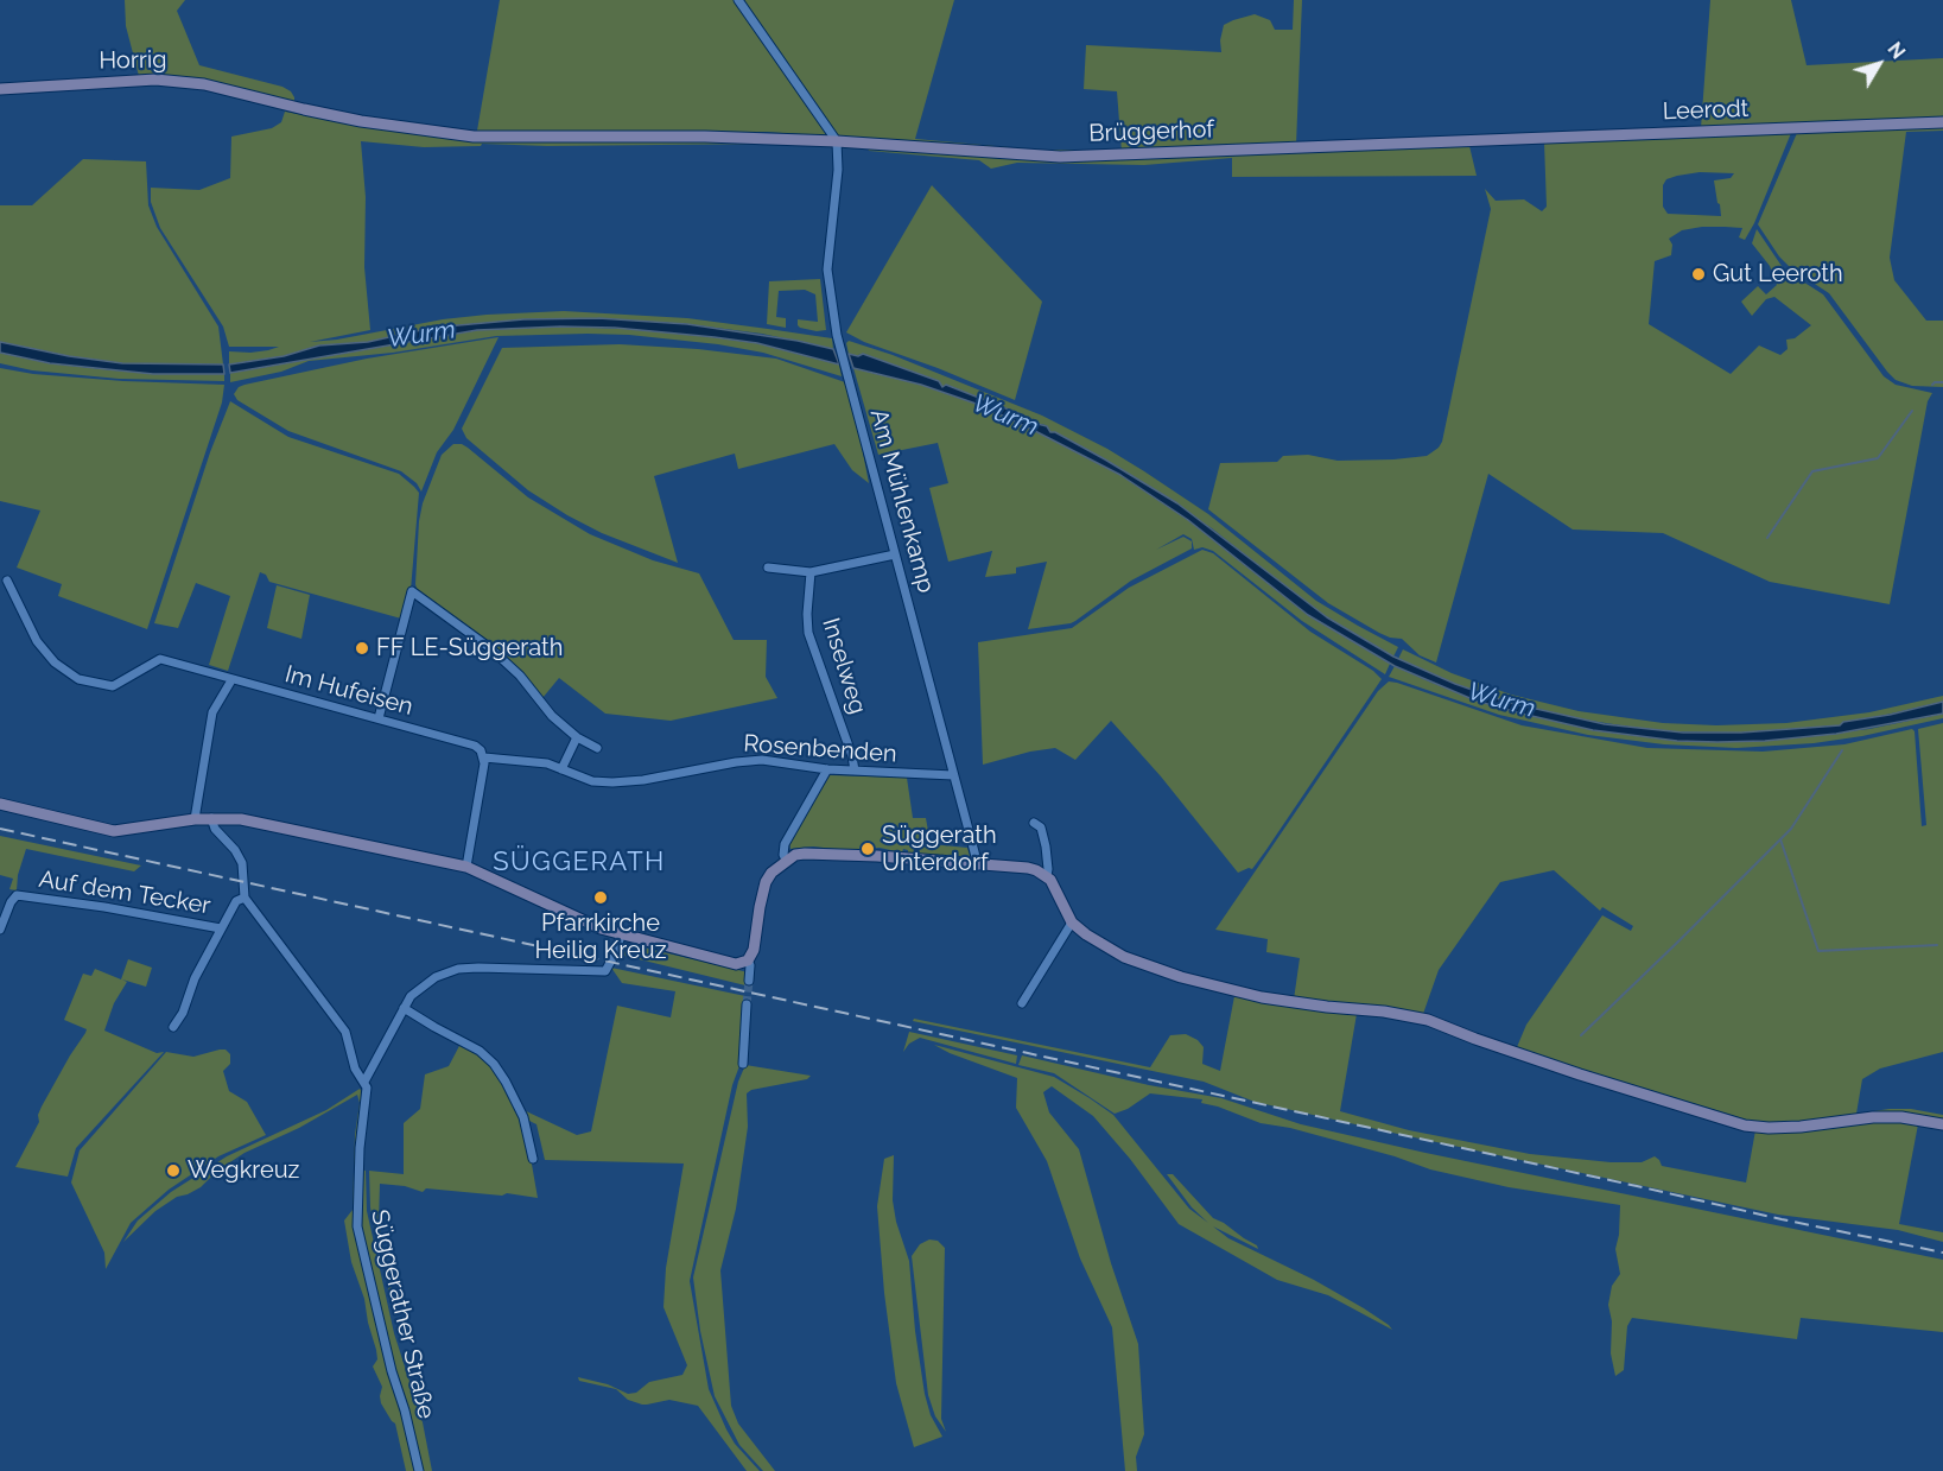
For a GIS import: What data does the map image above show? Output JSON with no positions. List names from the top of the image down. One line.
{"streets":{"main road":["Horrig","Leerodt","Brüggerhof"],"street":["Am Mühlenkamp","Inselweg","Im Hufeisen","Rosenbenden","Auf dem Tecker","Süggerather Straße"]},"crossings":[["Horrig","Brüggerhof"],["Horrig","Am Mühlenkamp"],["Leerodt","Brüggerhof"],["Brüggerhof","Am Mühlenkamp"],["Am Mühlenkamp","Rosenbenden"],["Inselweg","Rosenbenden"],["Im Hufeisen","Rosenbenden"]],"districts":["SÜGGERATH"],"water":["Wurm"],"places":["Gut Leeroth","FF LE-Süggerath","Süggerath Unterdorf","Pfarrkirche Heilig Kreuz","Wegkreuz"],"north":"top right"}
